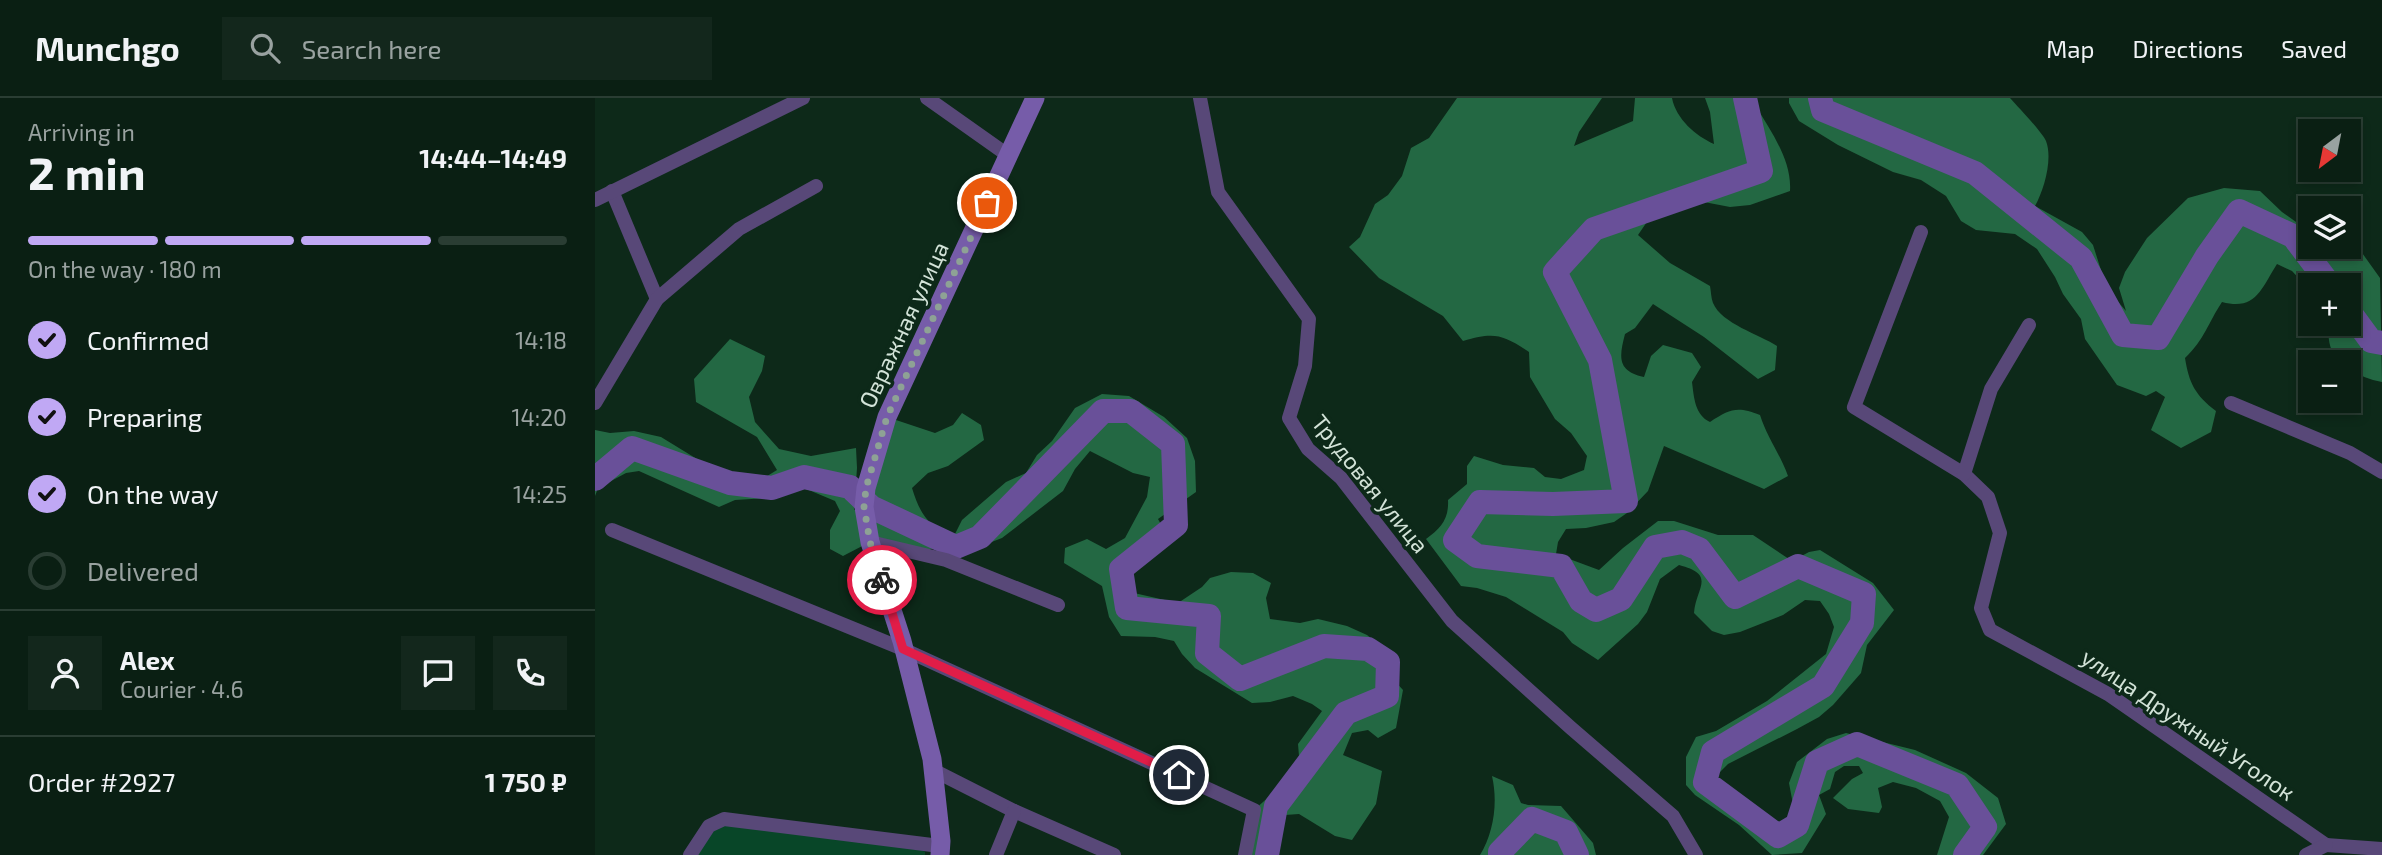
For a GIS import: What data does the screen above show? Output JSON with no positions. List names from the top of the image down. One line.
{"streets":{"street":["Овражная улица","Трудовая улица","улица Дружный Уголок"]},"north":"bottom left","page":{"header":"Munchgo","search":"Search here","nav":["Map","Directions","Saved"],"heading":["2 min","Arriving in","14:44–14:49"],"panel":["Alex","Courier · 4.6","Order #2927","1 750 ₽"],"map_buttons":["+","−"],"bar":"On the way · 180 m","list":[["Confirmed","14:18"],["Preparing","14:20"],["On the way","14:25"],"Delivered"]}}
